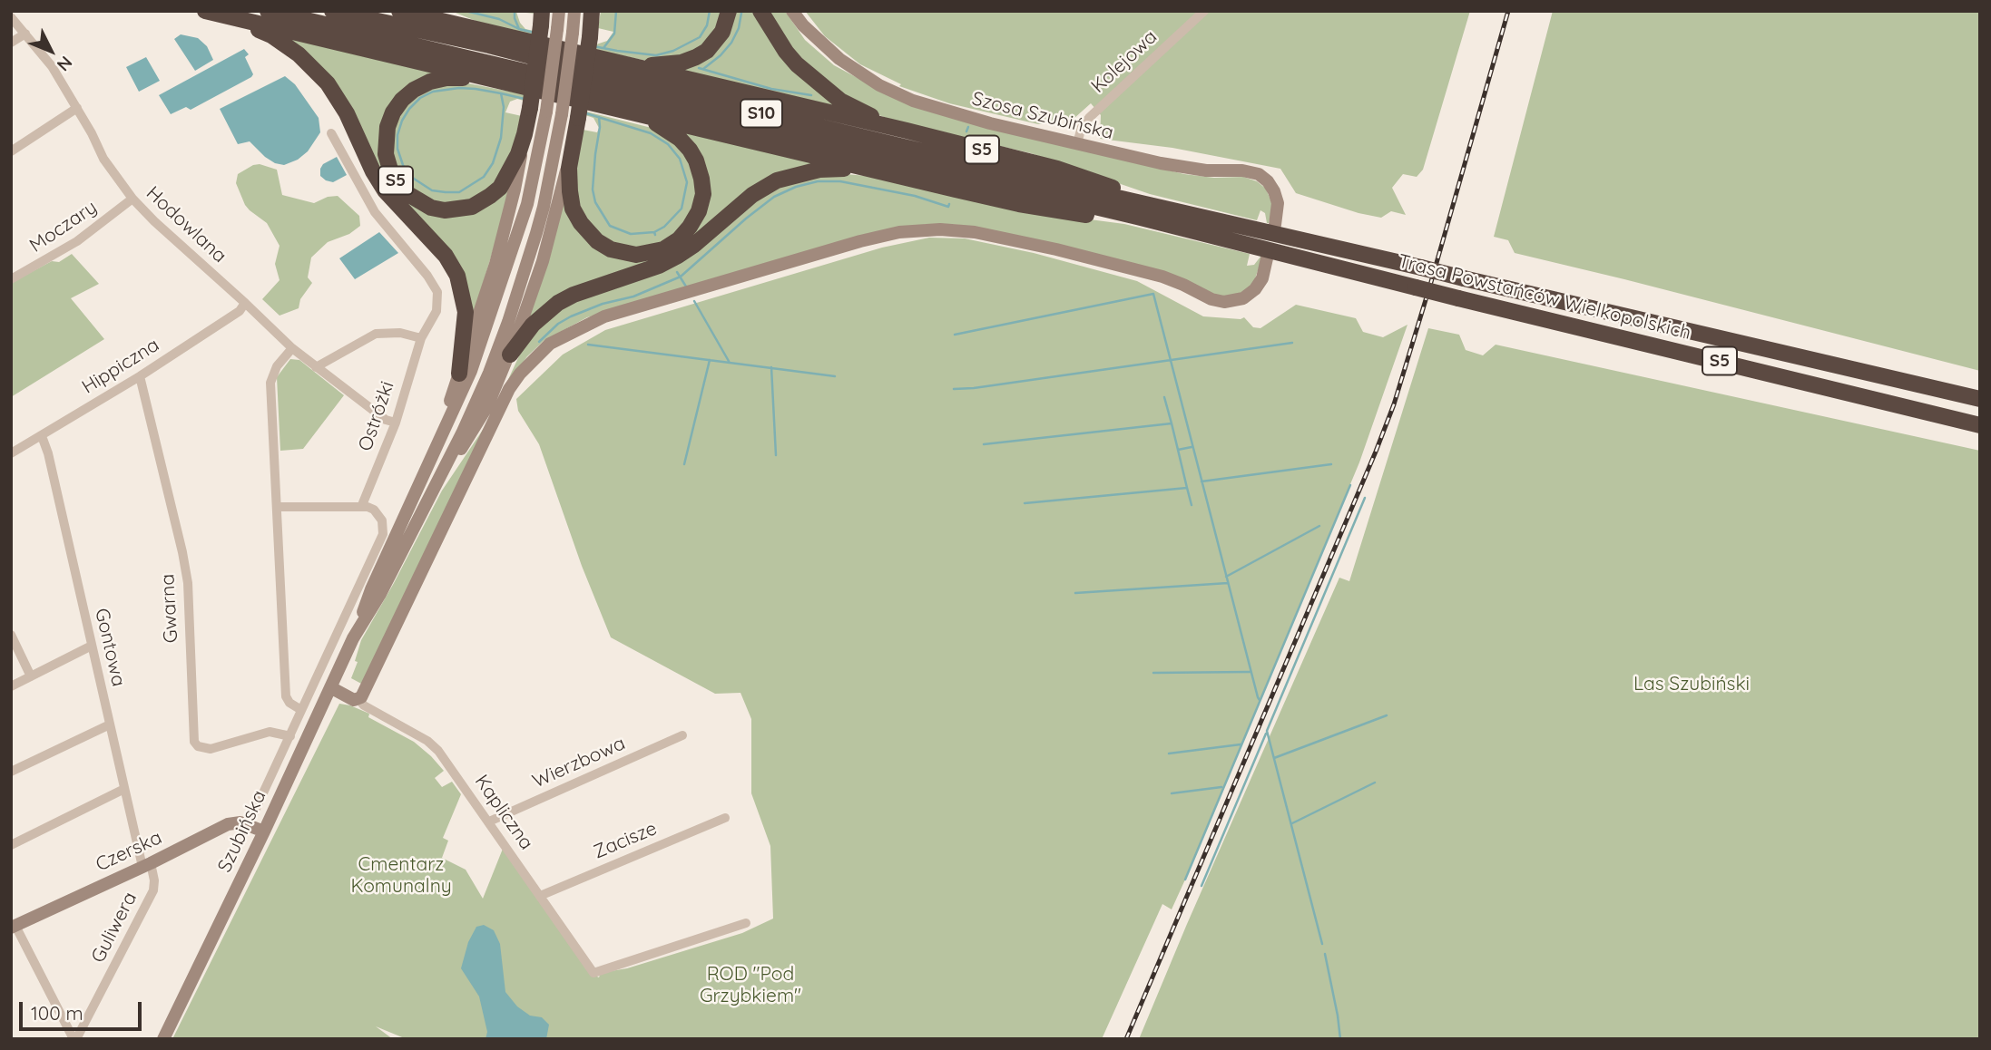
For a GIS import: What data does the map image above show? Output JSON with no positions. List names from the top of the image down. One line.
{"streets":{"highway":["S10","S5","Trasa Powstańców Wielkopolskich"],"main road":["Szosa Szubińska","Szubińska","Czerska"],"street":["Kolejowa","Hodowlana","Moczary","Hippiczna","Ostróżki","Gwarna","Gontowa","Wierzbowa","Kapliczna","Zacisze","Guliwera"]},"crossings":[["Kolejowa","Szosa Szubińska"],["S10","S5"],["S10","Trasa Powstańców Wielkopolskich"],["S5","Trasa Powstańców Wielkopolskich"],["Hodowlana","Moczary"],["Hodowlana","Hippiczna"],["Hodowlana","Ostróżki"],["Hippiczna","Gwarna"],["Hippiczna","Gontowa"],["Ostróżki","Szubińska"],["Gwarna","Szubińska"],["Gontowa","Czerska"],["Gontowa","Guliwera"],["Wierzbowa","Kapliczna"],["Kapliczna","Zacisze"],["Szubińska","Czerska"],["Czerska","Guliwera"]],"parks":["Las Szubiński","Cmentarz Komunalny","ROD \"Pod Grzybkiem\""],"scale_bar":"100 m","north":"bottom right"}
